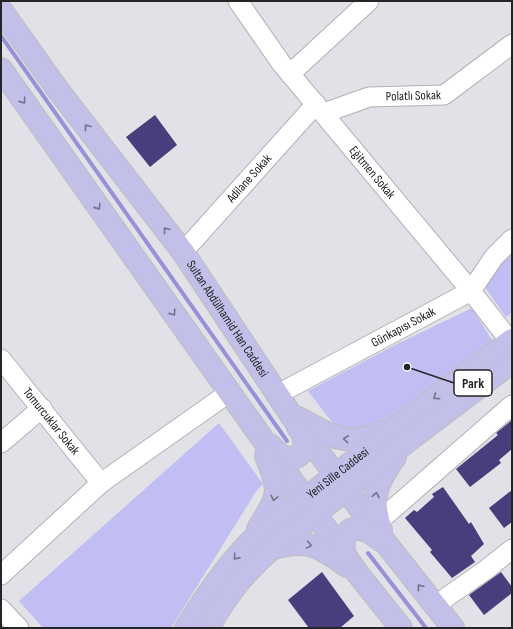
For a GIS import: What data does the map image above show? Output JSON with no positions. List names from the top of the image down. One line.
{"streets":{"main road":["Sultan Abdülhamid Han Caddesi","Yeni Sille Caddesi"],"street":["Polatlı Sokak","Eğitmen Sokak","Adilane Sokak","Günkapısı Sokak","Tomurcuklar Sokak"]},"crossings":[["Polatlı Sokak","Eğitmen Sokak"],["Polatlı Sokak","Adilane Sokak"],["Eğitmen Sokak","Adilane Sokak"],["Eğitmen Sokak","Günkapısı Sokak"],["Eğitmen Sokak","Yeni Sille Caddesi"],["Adilane Sokak","Sultan Abdülhamid Han Caddesi"],["Sultan Abdülhamid Han Caddesi","Günkapısı Sokak"],["Sultan Abdülhamid Han Caddesi","Yeni Sille Caddesi"]],"places":["Park"]}
